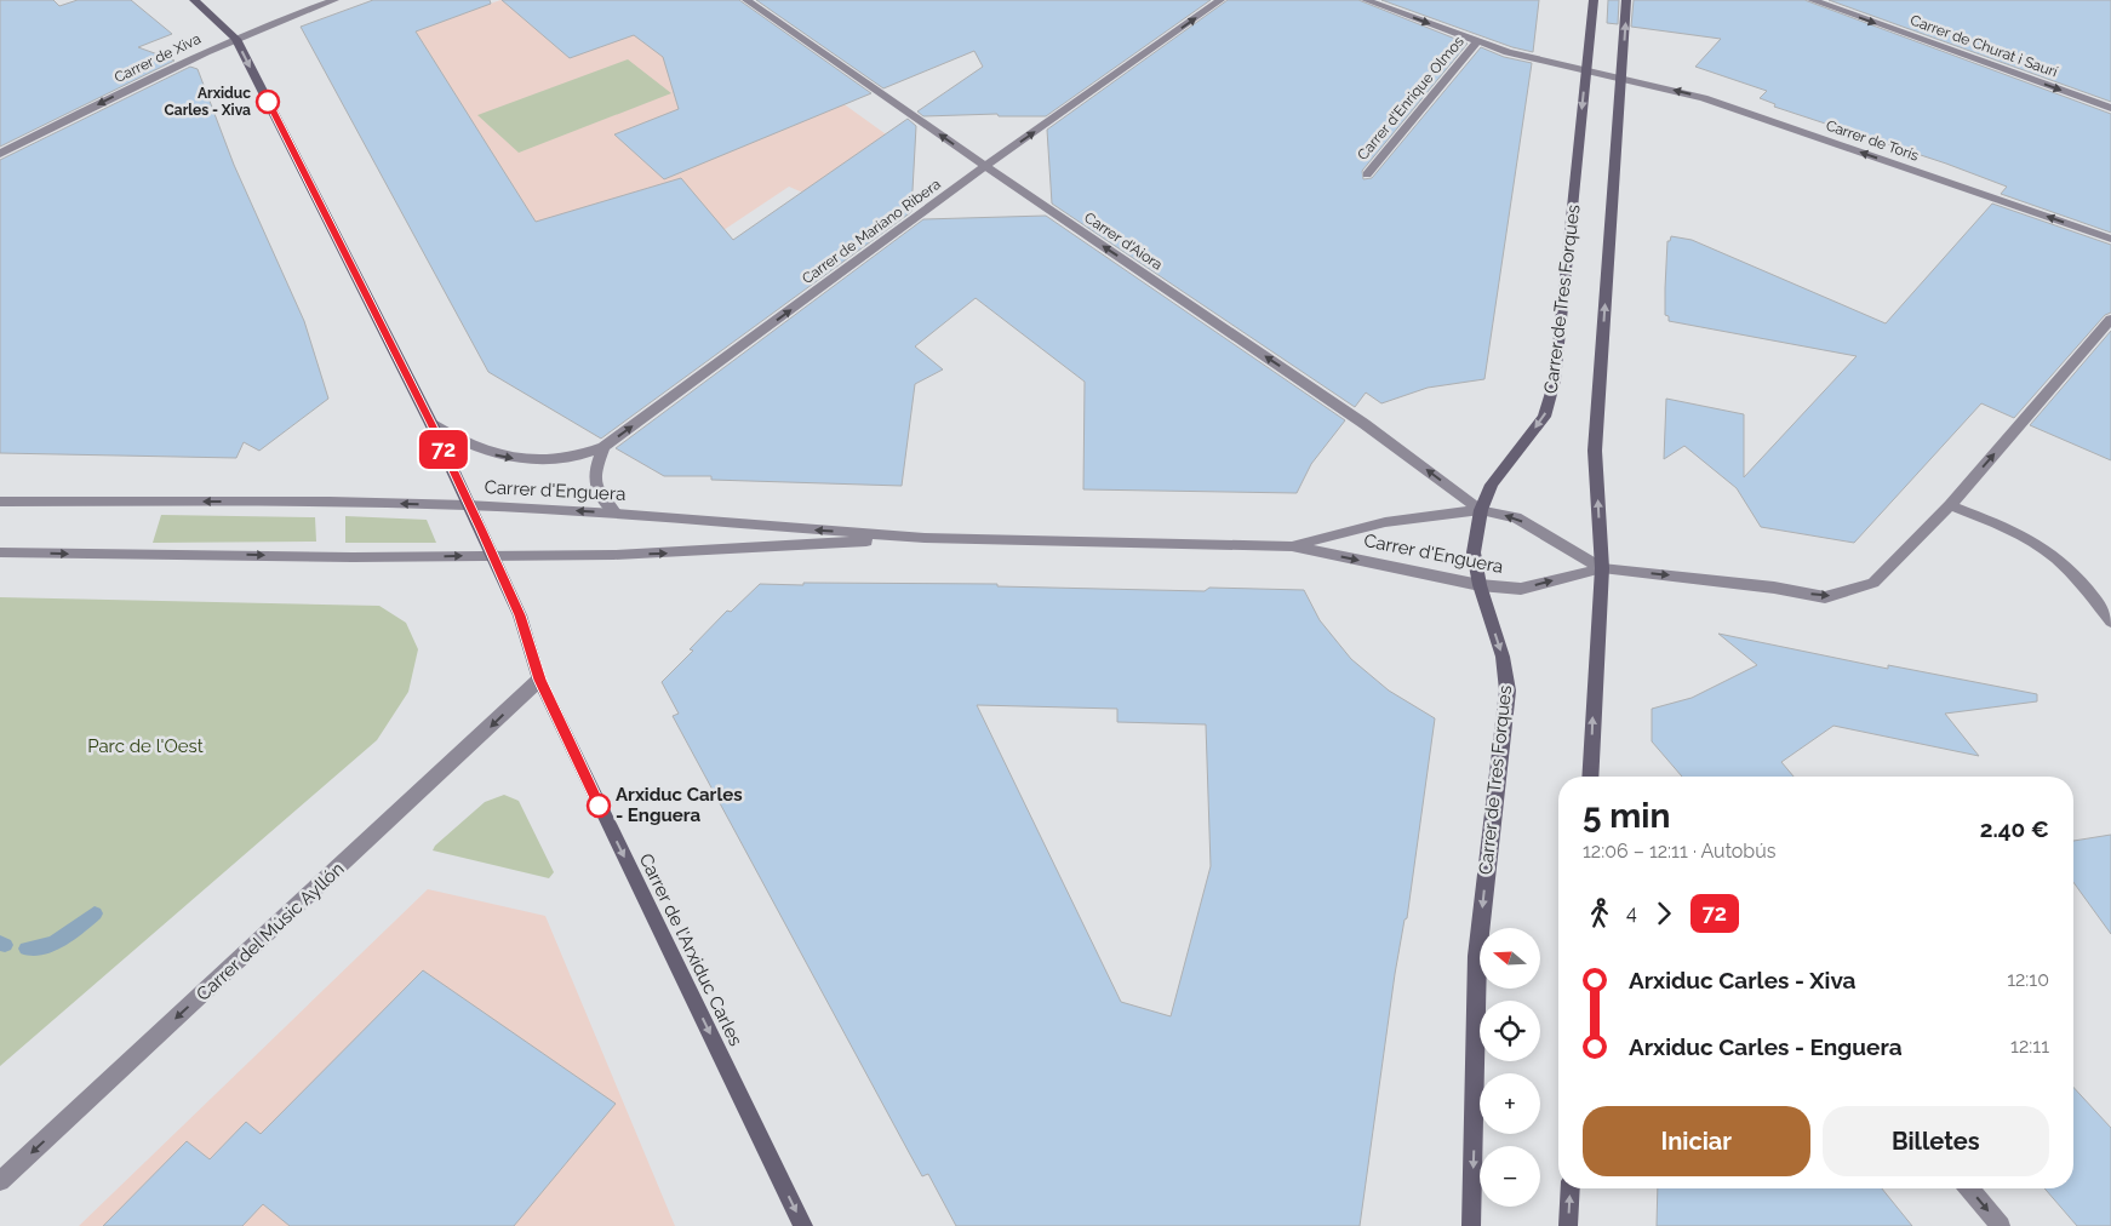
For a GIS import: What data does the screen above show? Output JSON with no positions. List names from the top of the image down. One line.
{"streets":{"main road":["Carrer de Tres Forques","Carrer de l'Arxiduc Carles"],"street":["Carrer de Churat i Saurí","Carrer de Xiva","Carrer d'Enrique Olmos","Carrer de Torís","Carrer de Mariano Ribera","Carrer d'Aiora","Carrer d'Enguera","Carrer del Músic Ayllón"]},"crossings":[["Carrer de Xiva","Carrer de l'Arxiduc Carles"],["Carrer d'Enrique Olmos","Carrer de Torís"],["Carrer de Torís","Carrer de Tres Forques"],["Carrer de Mariano Ribera","Carrer d'Aiora"],["Carrer d'Aiora","Carrer de Tres Forques"],["Carrer d'Aiora","Carrer d'Enguera"],["Carrer de Tres Forques","Carrer d'Enguera"],["Carrer d'Enguera","Carrer de l'Arxiduc Carles"],["Carrer del Músic Ayllón","Carrer de l'Arxiduc Carles"]],"one_way":["Carrer de Churat i Saurí","Carrer de Xiva","Carrer de Mariano Ribera","Carrer d'Aiora","Carrer del Músic Ayllón","Carrer de l'Arxiduc Carles"],"parks":["Parc de l'Oest"],"places":["Arxiduc Carles - Xiva","Arxiduc Carles - Enguera"],"lines":["bus line 72"],"north":"left","page":{"on_map":"72","heading":["5 min","12:06 – 12:11 · Autobús","2.40 €"],"legs":["4","72"],"map_buttons":["+","−"],"list":[{"name":"Arxiduc Carles - Xiva","value":"12:10"},{"name":"Arxiduc Carles - Enguera","value":"12:11"}],"buttons":["Iniciar","Billetes"]}}
